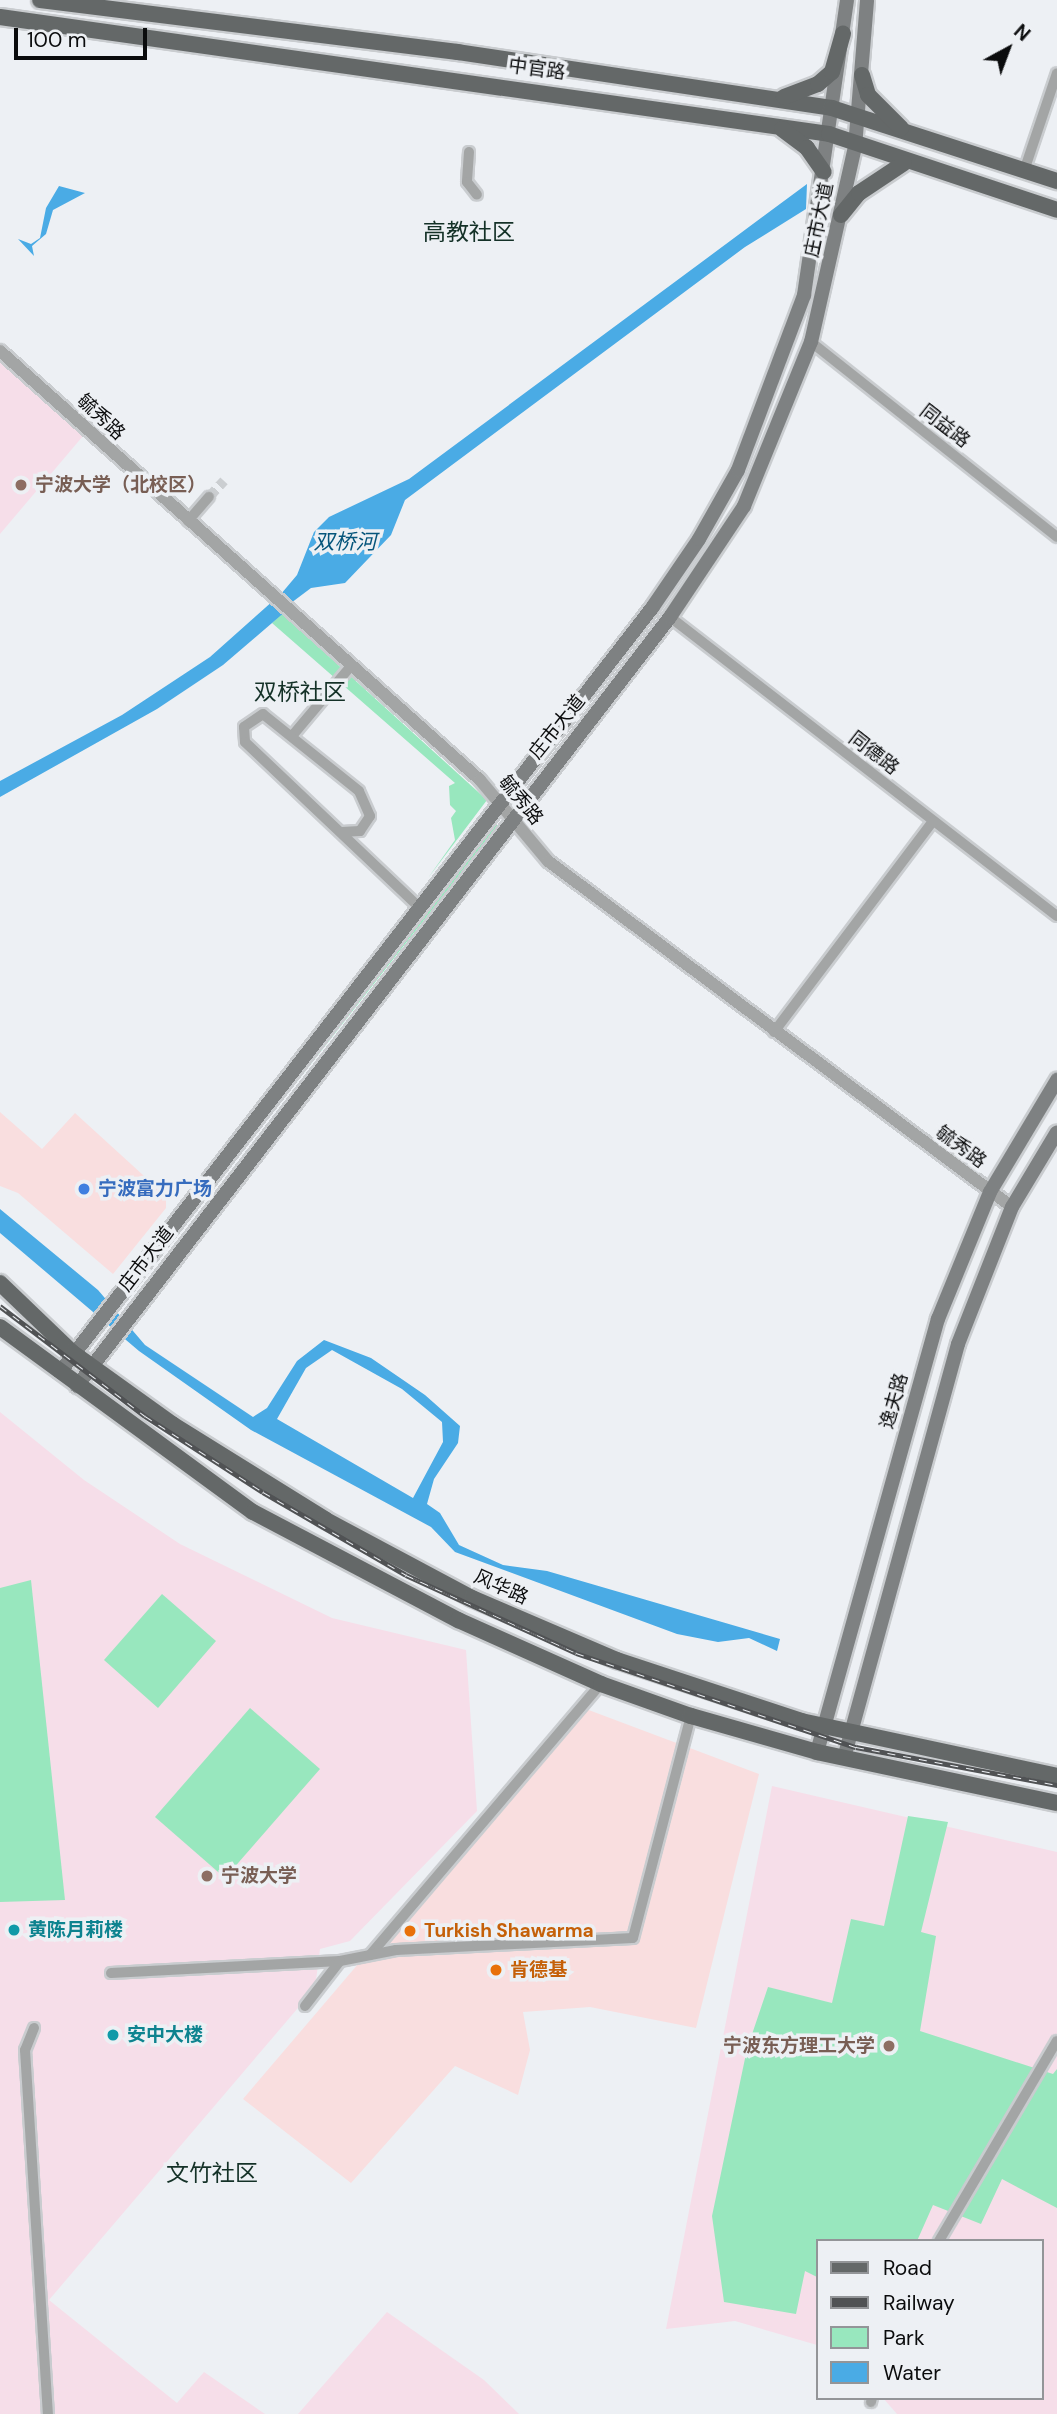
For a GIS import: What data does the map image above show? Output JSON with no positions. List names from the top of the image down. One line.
{"streets":{"main road":["中官路","庄市大道","逸夫路","风华路"],"street":["毓秀路","同益路","同德路"]},"crossings":[["中官路","庄市大道"],["庄市大道","毓秀路"],["庄市大道","同益路"],["庄市大道","同德路"],["庄市大道","风华路"],["毓秀路","逸夫路"],["逸夫路","风华路"]],"districts":["高教社区","双桥社区","文竹社区"],"water":["双桥河"],"places":["宁波大学（北校区）","宁波富力广场","宁波大学","黄陈月莉楼","Turkish Shawarma","肯德基","安中大楼","宁波东方理工大学"],"legend":["Road","Railway","Park","Water"],"scale_bar":"100 m","north":"top right"}
